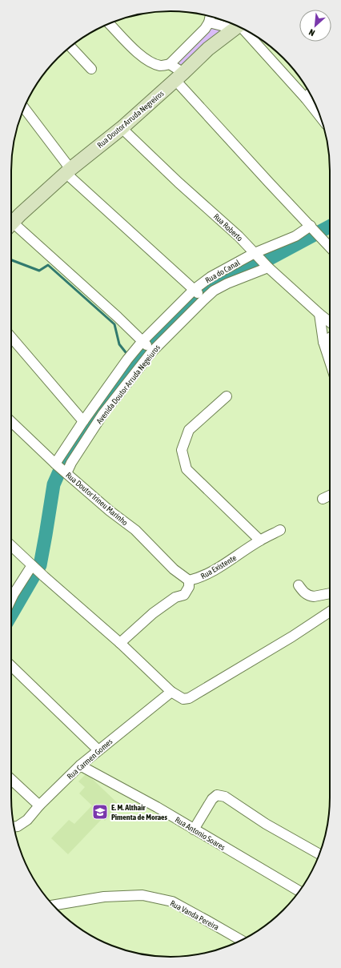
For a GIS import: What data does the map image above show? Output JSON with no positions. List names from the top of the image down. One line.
{"streets":{"street":["Rua Doutor Arruda Negreiros","Rua Roberto","Rua do Canal","Avenida Doutor Arruda Negeiuros","Rua Doutor Irineu Marinho","Rua Existente","Rua Carmen Gomes","Rua Antonio Soares","Rua Vanda Pereira"]},"crossings":[["Rua Doutor Arruda Negreiros","Rua Roberto"],["Rua Roberto","Rua do Canal"],["Rua Roberto","Avenida Doutor Arruda Negeiuros"],["Rua do Canal","Avenida Doutor Arruda Negeiuros"],["Avenida Doutor Arruda Negeiuros","Rua Doutor Irineu Marinho"],["Rua Doutor Irineu Marinho","Rua Existente"],["Rua Carmen Gomes","Rua Antonio Soares"]],"places":{"school or university":["E. M. Althair Pimenta de Moraes"]},"north":"bottom left"}
